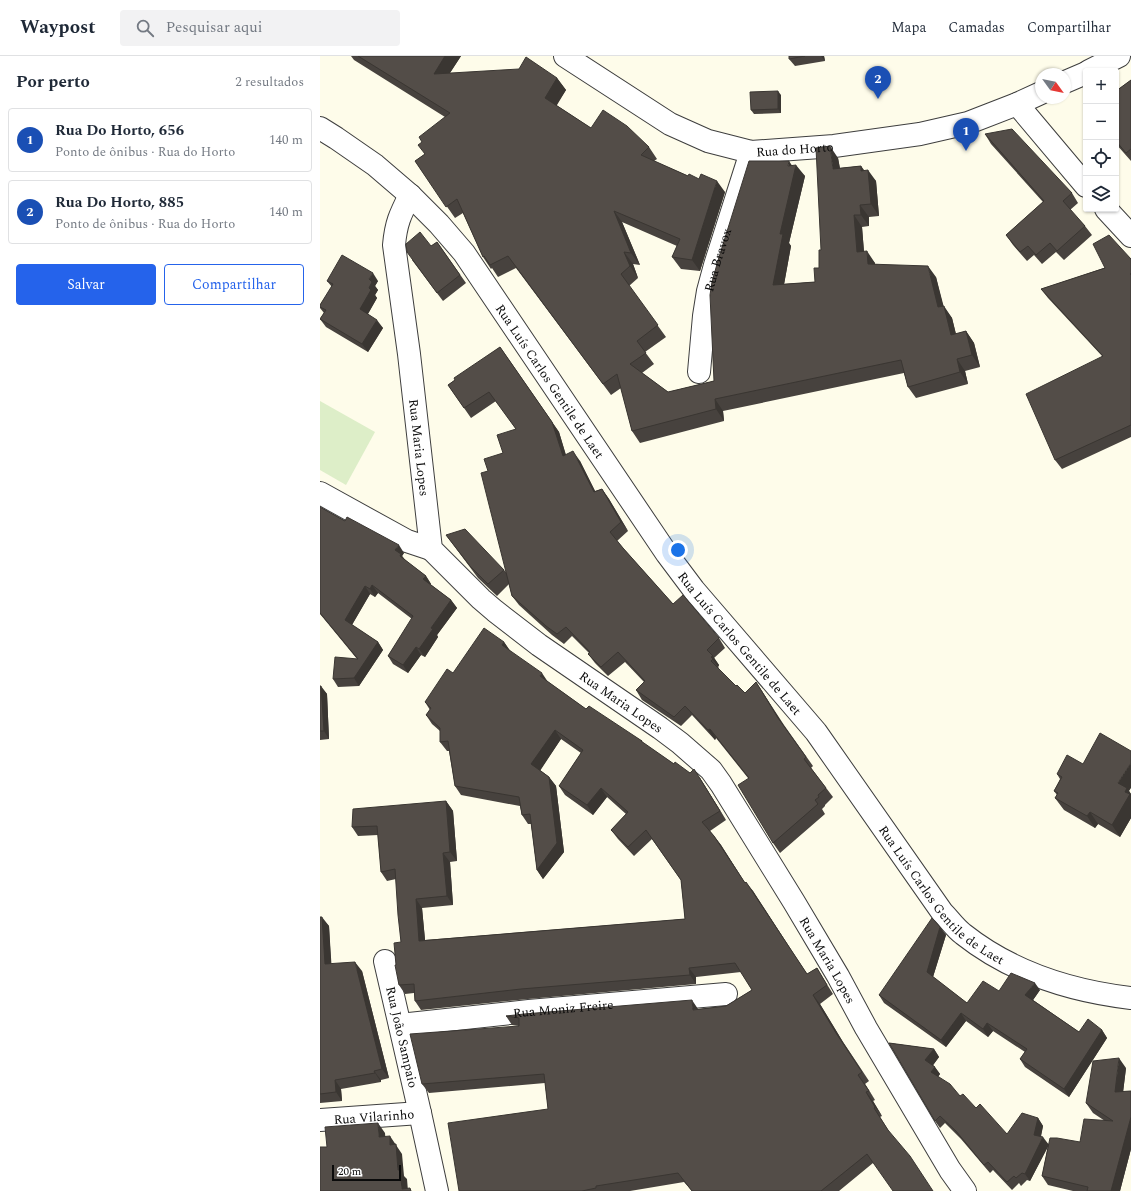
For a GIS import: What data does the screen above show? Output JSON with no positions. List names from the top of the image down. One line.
{"streets":{"street":["Rua do Horto","Rua Bravox","Rua Luís Carlos Gentile de Laet","Rua Maria Lopes","Rua Moniz Freire","Rua João Sampaio","Rua Vilarinho"]},"crossings":[["Rua do Horto","Rua Bravox"],["Rua Luís Carlos Gentile de Laet","Rua Maria Lopes"],["Rua Moniz Freire","Rua João Sampaio"],["Rua João Sampaio","Rua Vilarinho"]],"scale_bar":"20 m","north":"bottom right","page":{"header":"Waypost","search":"Pesquisar aqui","nav":["Mapa","Camadas","Compartilhar"],"heading":["Por perto","2 resultados"],"pins":["2","1"],"map_buttons":["+","−"],"list":[{"mark":"1","name":"Rua Do Horto, 656","note":"Ponto de ônibus · Rua do Horto","value":"140 m"},{"mark":"2","name":"Rua Do Horto, 885","note":"Ponto de ônibus · Rua do Horto","value":"140 m"}],"buttons":["Salvar","Compartilhar"],"scale":"20 m"}}
